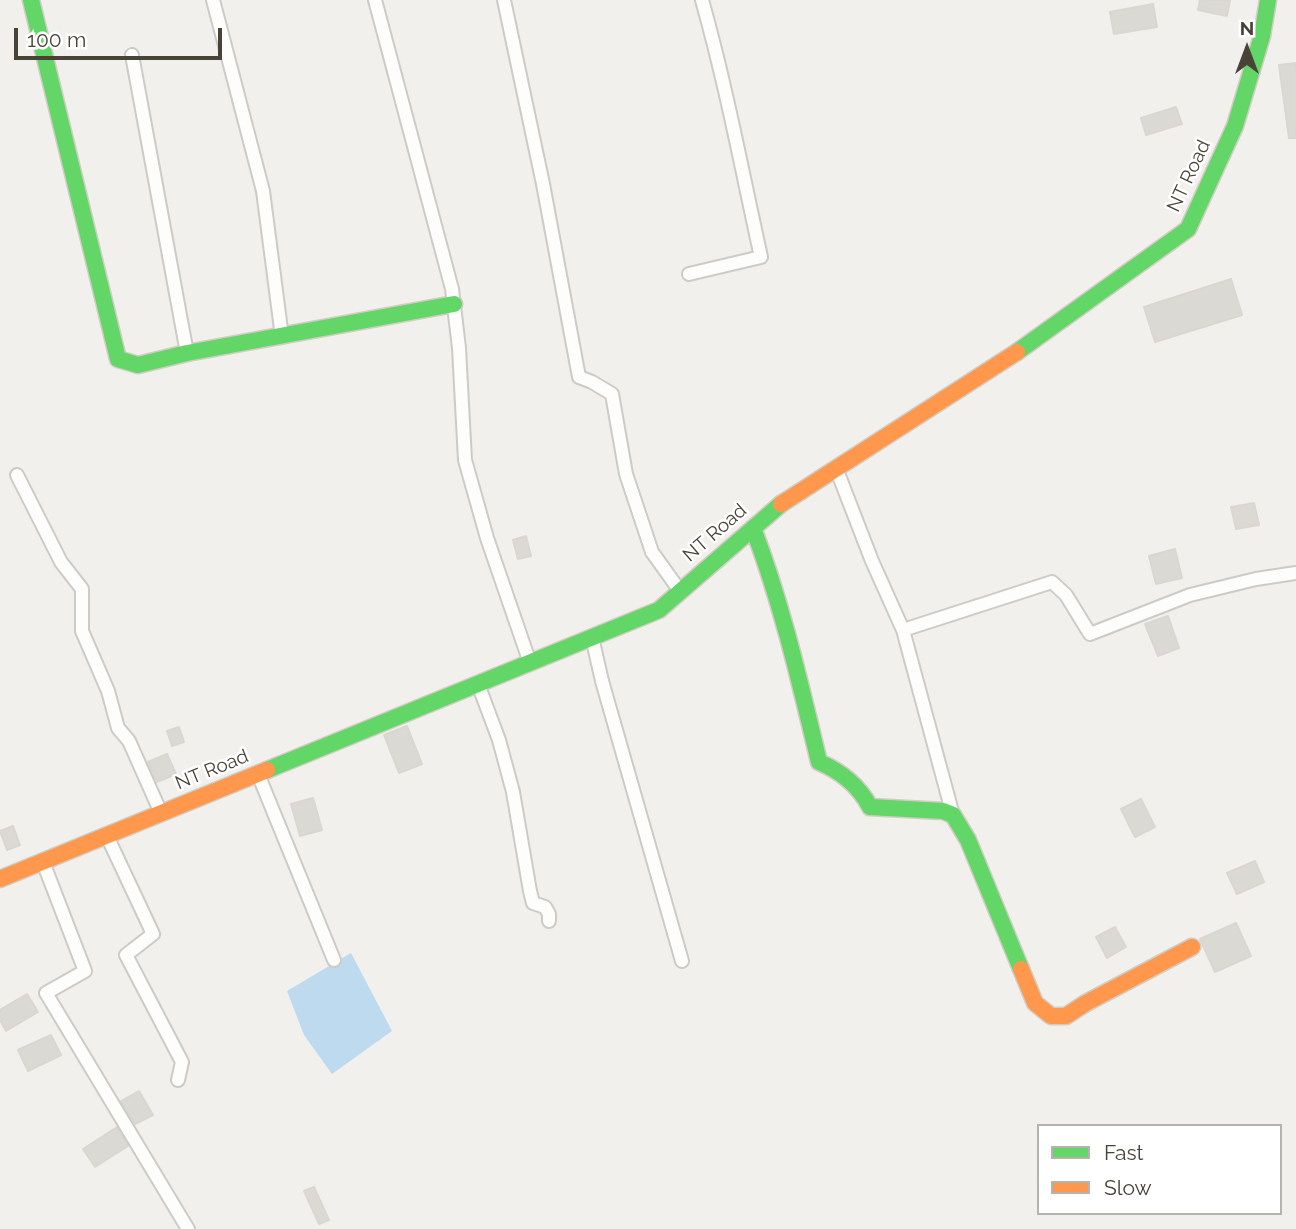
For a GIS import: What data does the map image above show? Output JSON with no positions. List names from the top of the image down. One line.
{"streets":{"main road":["NT Road"]},"legend":["Fast","Slow"],"scale_bar":"100 m","north":"top"}
